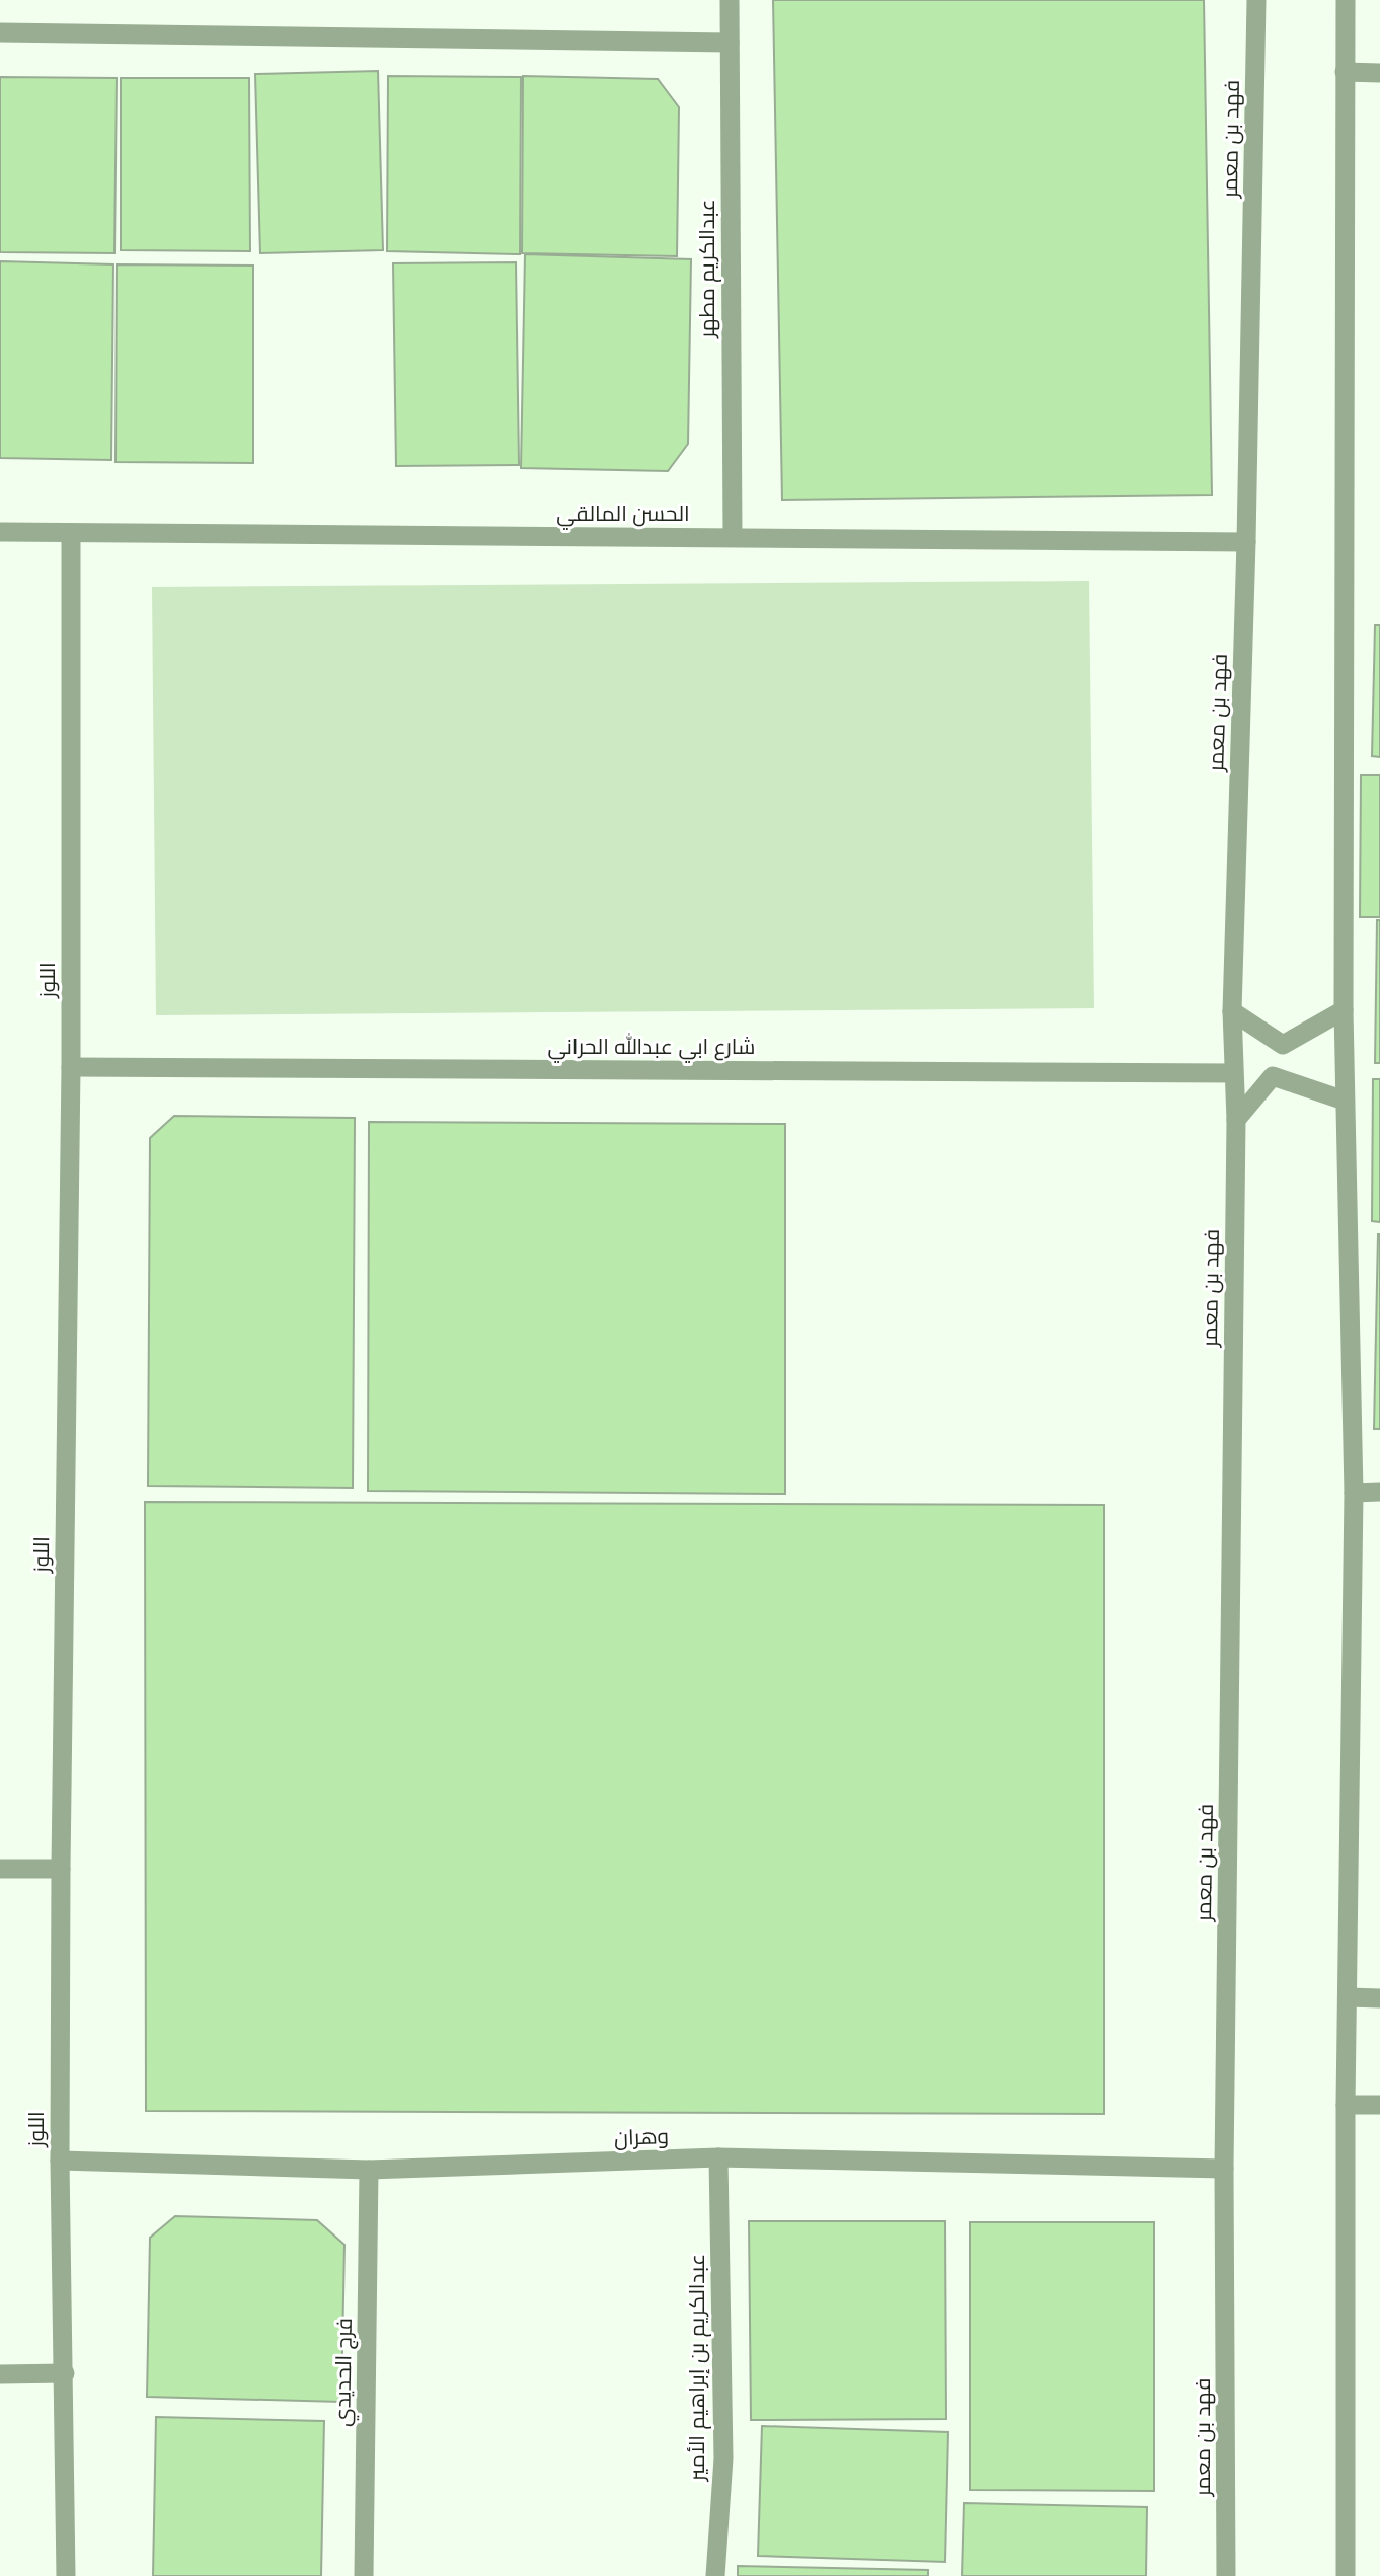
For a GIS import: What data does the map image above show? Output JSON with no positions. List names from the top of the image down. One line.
{"streets":{"street":["فهد بن معمر","عبدالكريم مطهر","الحسن المالقي","اللوز","شارع ابي عبدالله الحراني","وهران","عبدالكريم بن إبراهيم الأمير","فرج الحديدي"]},"crossings":[["فهد بن معمر","الحسن المالقي"],["فهد بن معمر","شارع ابي عبدالله الحراني"],["فهد بن معمر","وهران"],["عبدالكريم مطهر","الحسن المالقي"],["الحسن المالقي","اللوز"],["اللوز","شارع ابي عبدالله الحراني"],["اللوز","وهران"],["وهران","عبدالكريم بن إبراهيم الأمير"],["وهران","فرج الحديدي"]]}
